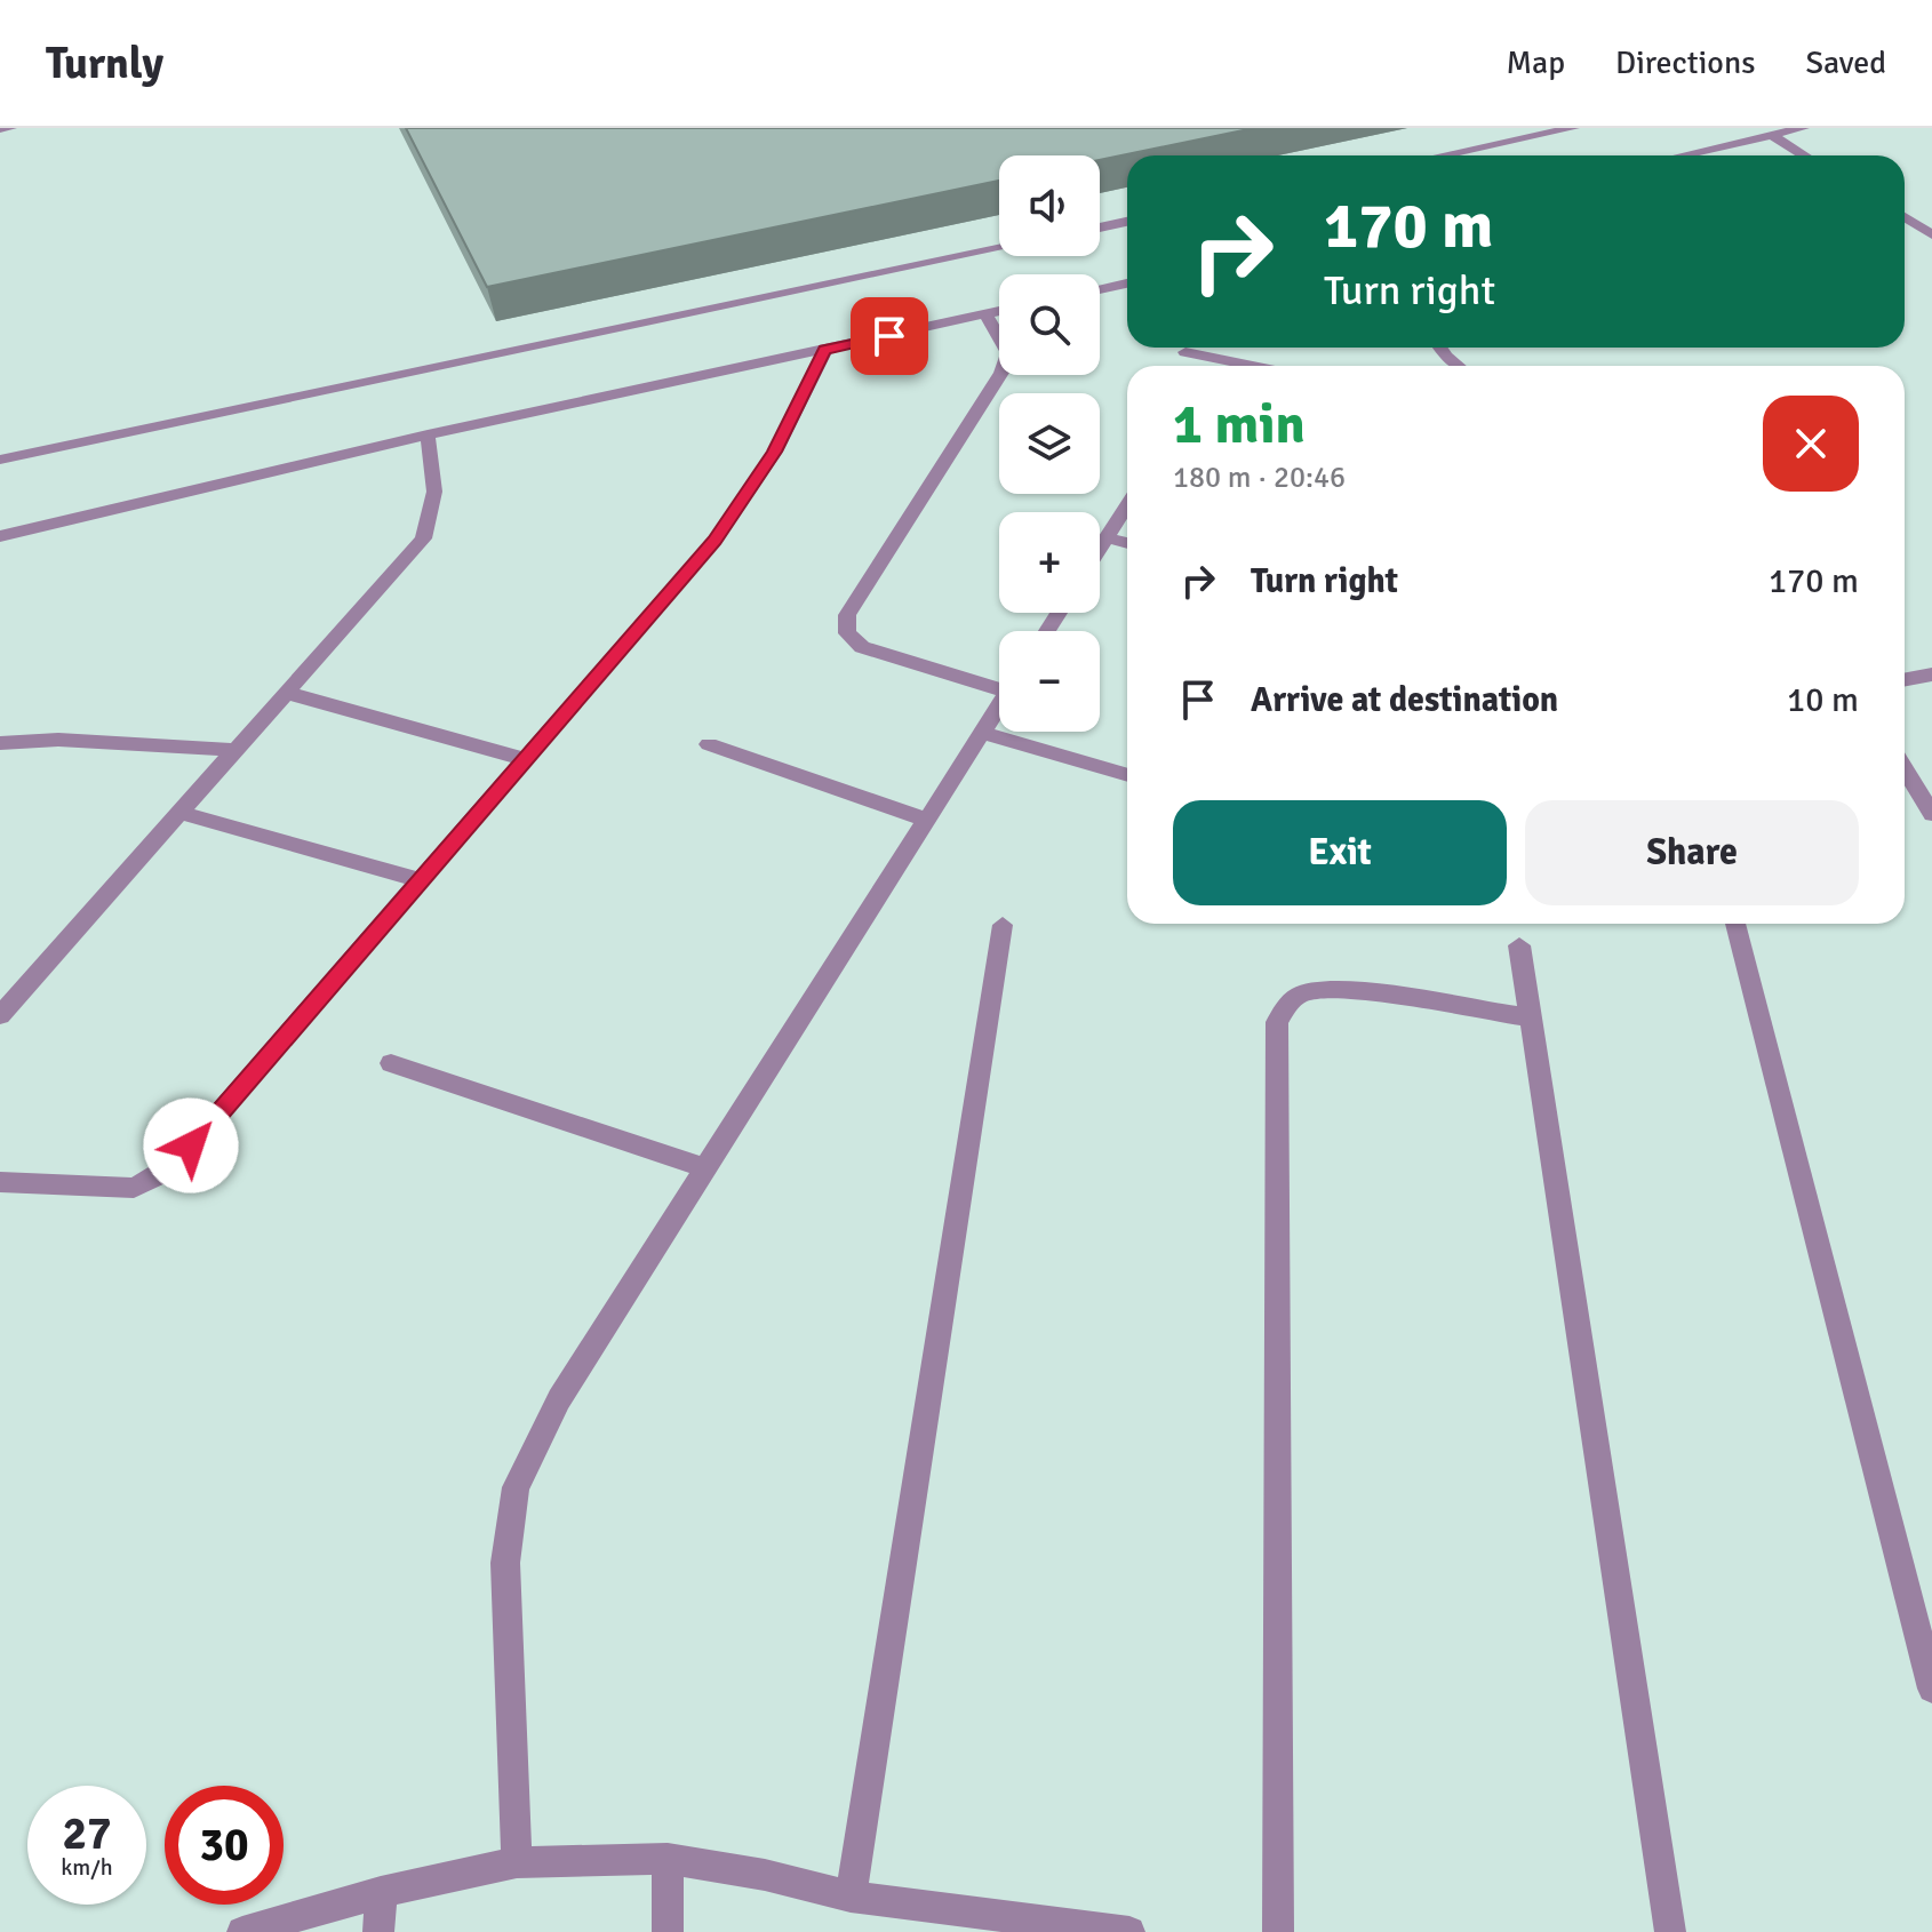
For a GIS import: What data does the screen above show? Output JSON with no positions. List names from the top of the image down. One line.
{"page":{"header":"Turnly","nav":["Map","Directions","Saved"],"map_buttons":["+","−"],"turn":["170 m","Turn right"],"heading":["1 min","180 m · 20:46"],"list":[{"name":"Turn right","value":"170 m"},{"name":"Arrive at destination","value":"10 m"}],"buttons":["Exit","Share"],"speed":"27 km/h","limit":"30"}}
